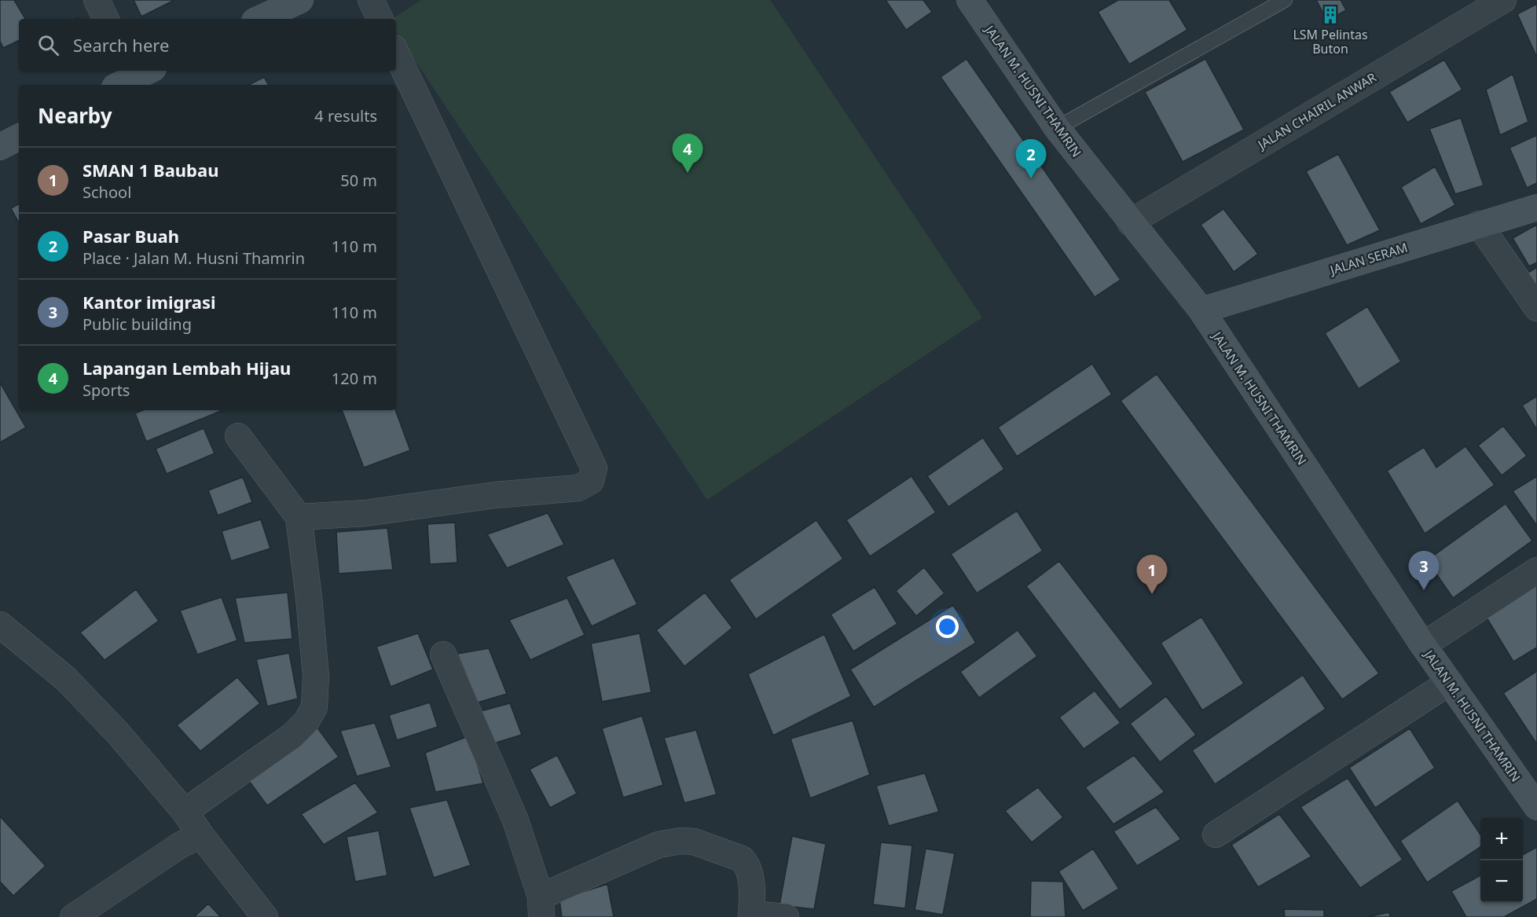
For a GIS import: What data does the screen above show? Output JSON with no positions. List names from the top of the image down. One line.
{"streets":{"main road":["JALAN M. HUSNI THAMRIN","JALAN SERAM"],"street":["JALAN CHAIRIL ANWAR"]},"crossings":[["JALAN M. HUSNI THAMRIN","JALAN CHAIRIL ANWAR"],["JALAN M. HUSNI THAMRIN","JALAN SERAM"]],"places":{"building":["LSM Pelintas Buton"]},"page":{"search":"Search here","heading":["Nearby","4 results"],"pins":["4","2","3","1"],"list":[{"mark":"1","name":"SMAN 1 Baubau","note":"School","value":"50 m"},{"mark":"2","name":"Pasar Buah","note":"Place · Jalan M. Husni Thamrin","value":"110 m"},{"mark":"3","name":"Kantor imigrasi","note":"Public building","value":"110 m"},{"mark":"4","name":"Lapangan Lembah Hijau","note":"Sports","value":"120 m"}],"map_buttons":["+","−"]}}
